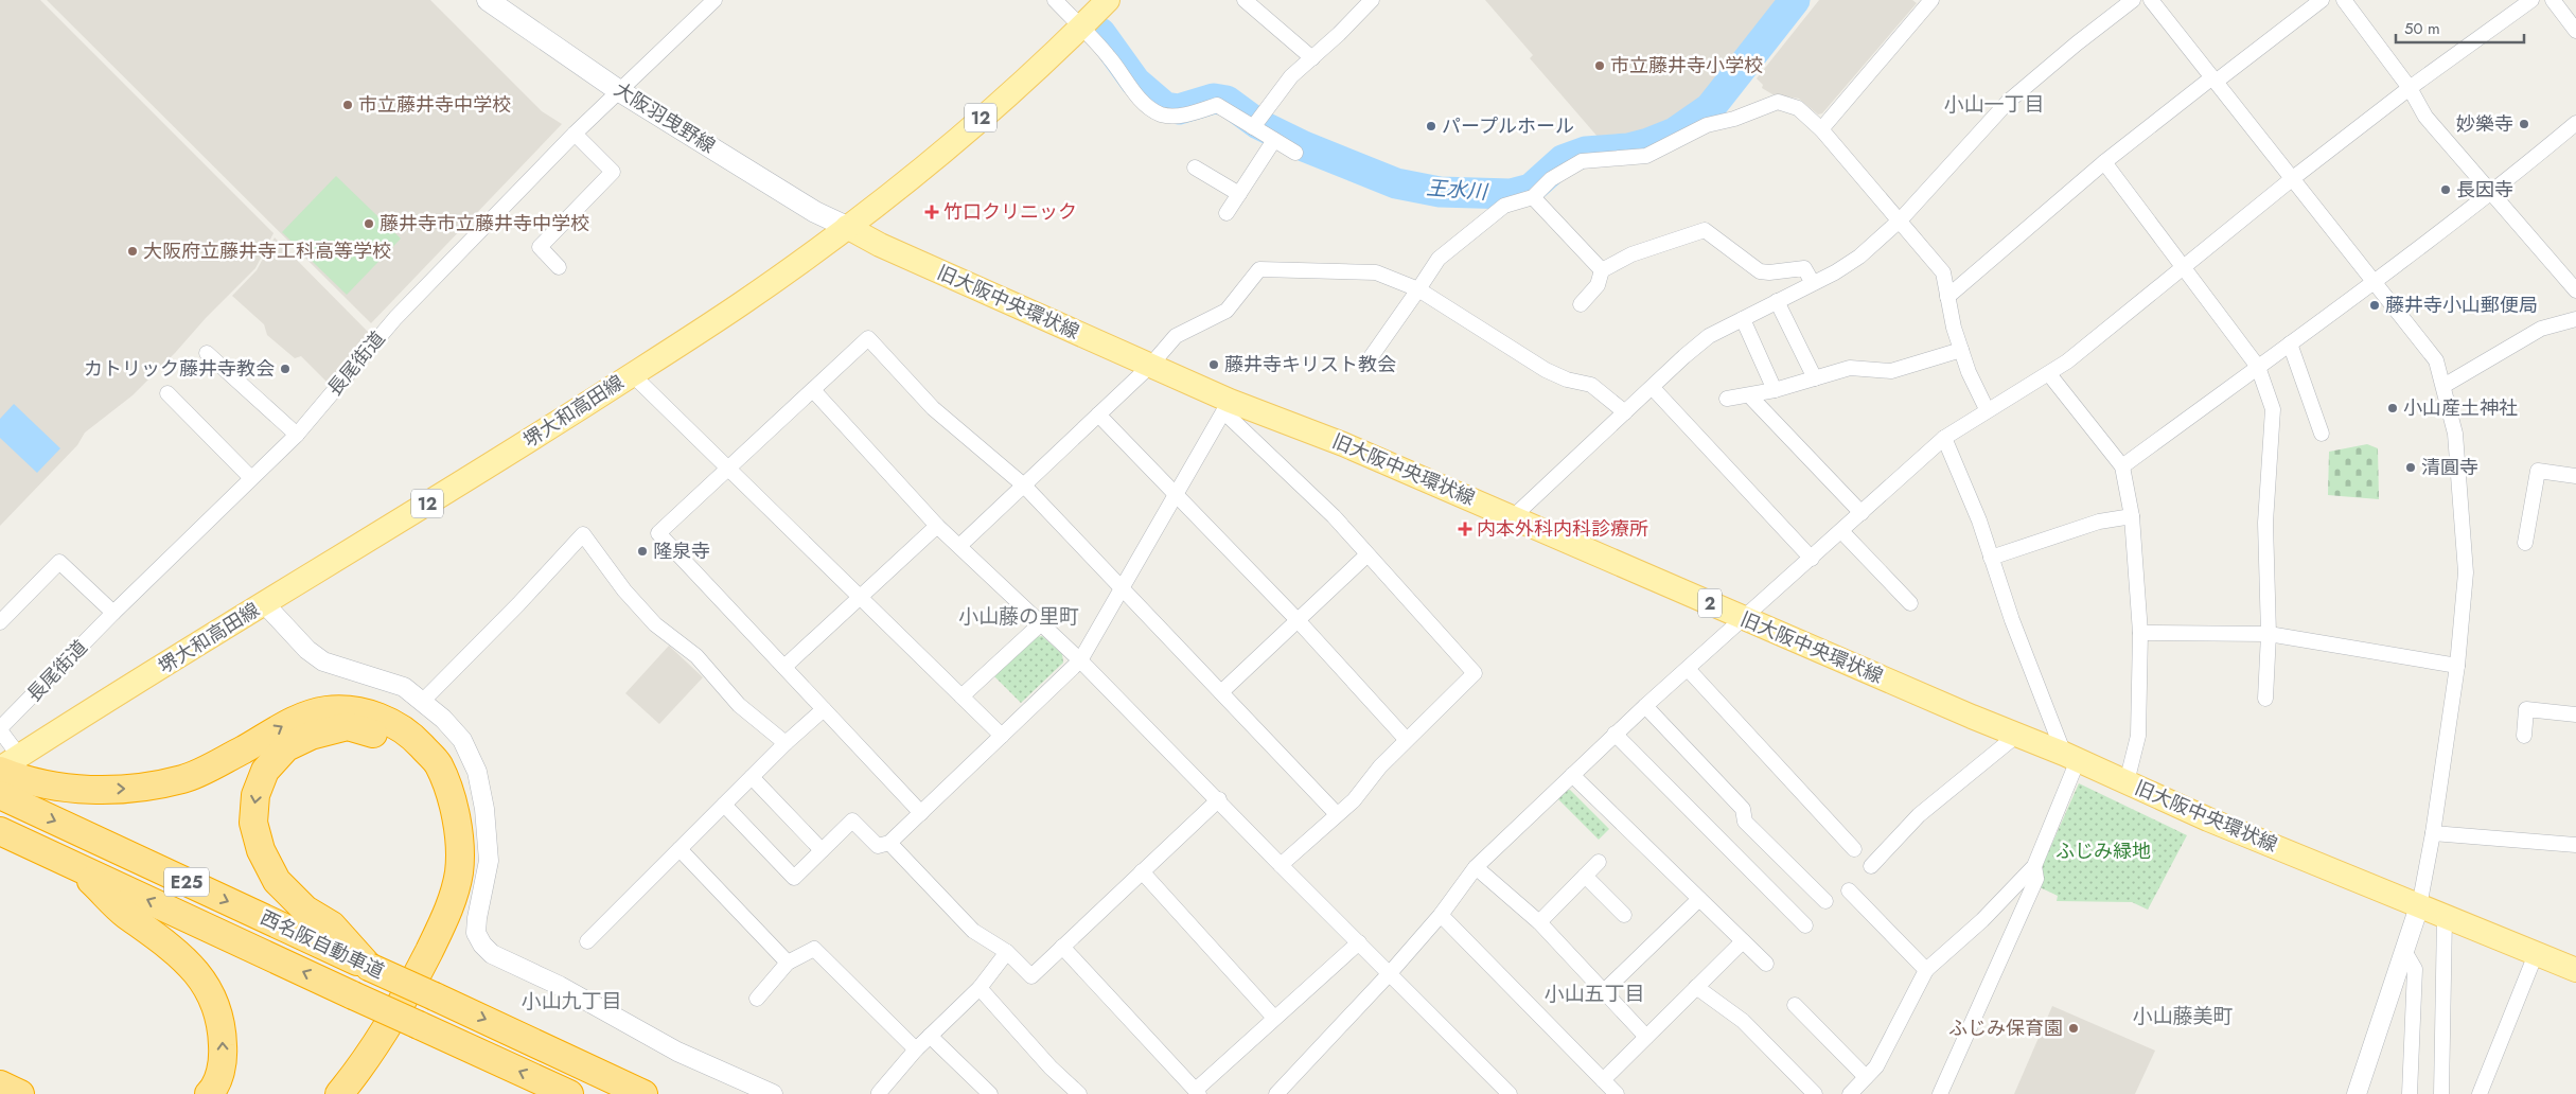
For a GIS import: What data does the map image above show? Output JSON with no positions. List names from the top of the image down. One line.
{"streets":{"highway":["E25","西名阪自動車道"],"main road":["大阪羽曳野線","12","旧大阪中央環状線","堺大和高田線","2"],"street":["長尾街道"]},"crossings":[["大阪羽曳野線","旧大阪中央環状線"],["大阪羽曳野線","長尾街道"],["大阪羽曳野線","堺大和高田線"],["旧大阪中央環状線","堺大和高田線"]],"districts":["小山一丁目","小山藤の里町","小山五丁目","小山九丁目","小山藤美町"],"water":["王水川"],"parks":["ふじみ緑地"],"places":{"other":["市立藤井寺小学校","市立藤井寺中学校","妙樂寺","パープルホール","長因寺","藤井寺市立藤井寺中学校","大阪府立藤井寺工科高等学校","藤井寺小山郵便局","藤井寺キリスト教会","カトリック藤井寺教会","小山産土神社","清圓寺","隆泉寺","ふじみ保育園"],"health":["竹口クリニック","内本外科内科診療所"]},"scale_bar":"50 m"}
